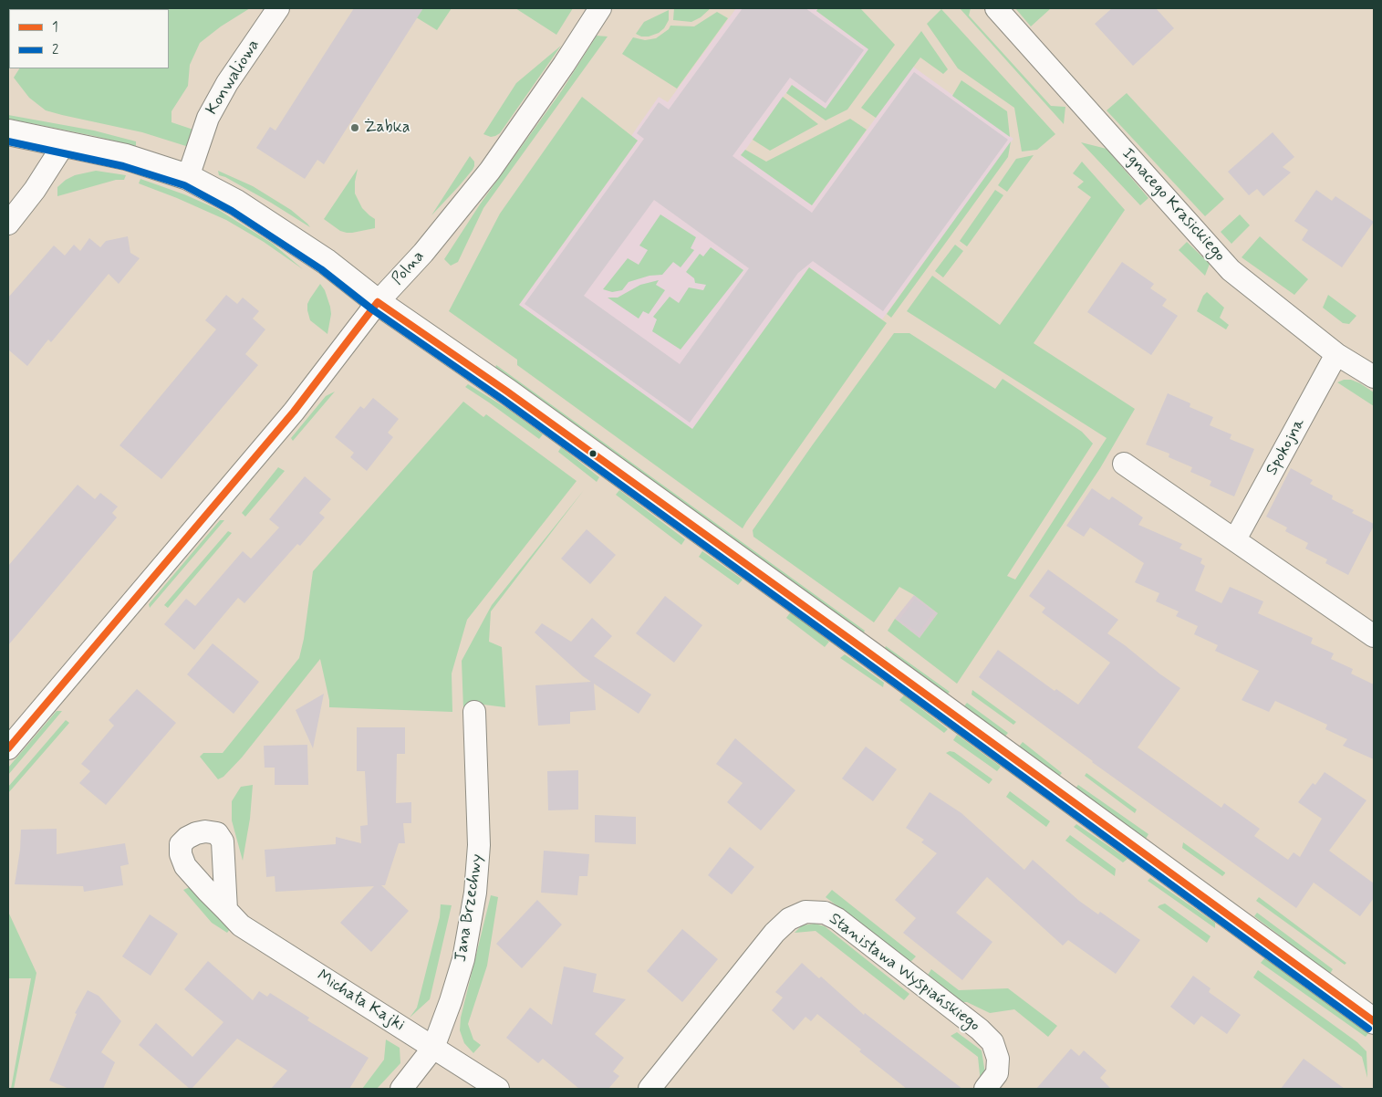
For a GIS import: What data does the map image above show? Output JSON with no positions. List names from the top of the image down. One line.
{"streets":{"street":["Konwaliowa","Ignacego Krasickiego","Polna","Spokojna","Jana Brzechwy","Stanisława Wyspiańskiego","Michała Kajki"]},"crossings":[["Ignacego Krasickiego","Spokojna"],["Jana Brzechwy","Michała Kajki"]],"places":["Żabka"],"lines":["transit line 2","transit line 1"],"legend":["1","2"]}
